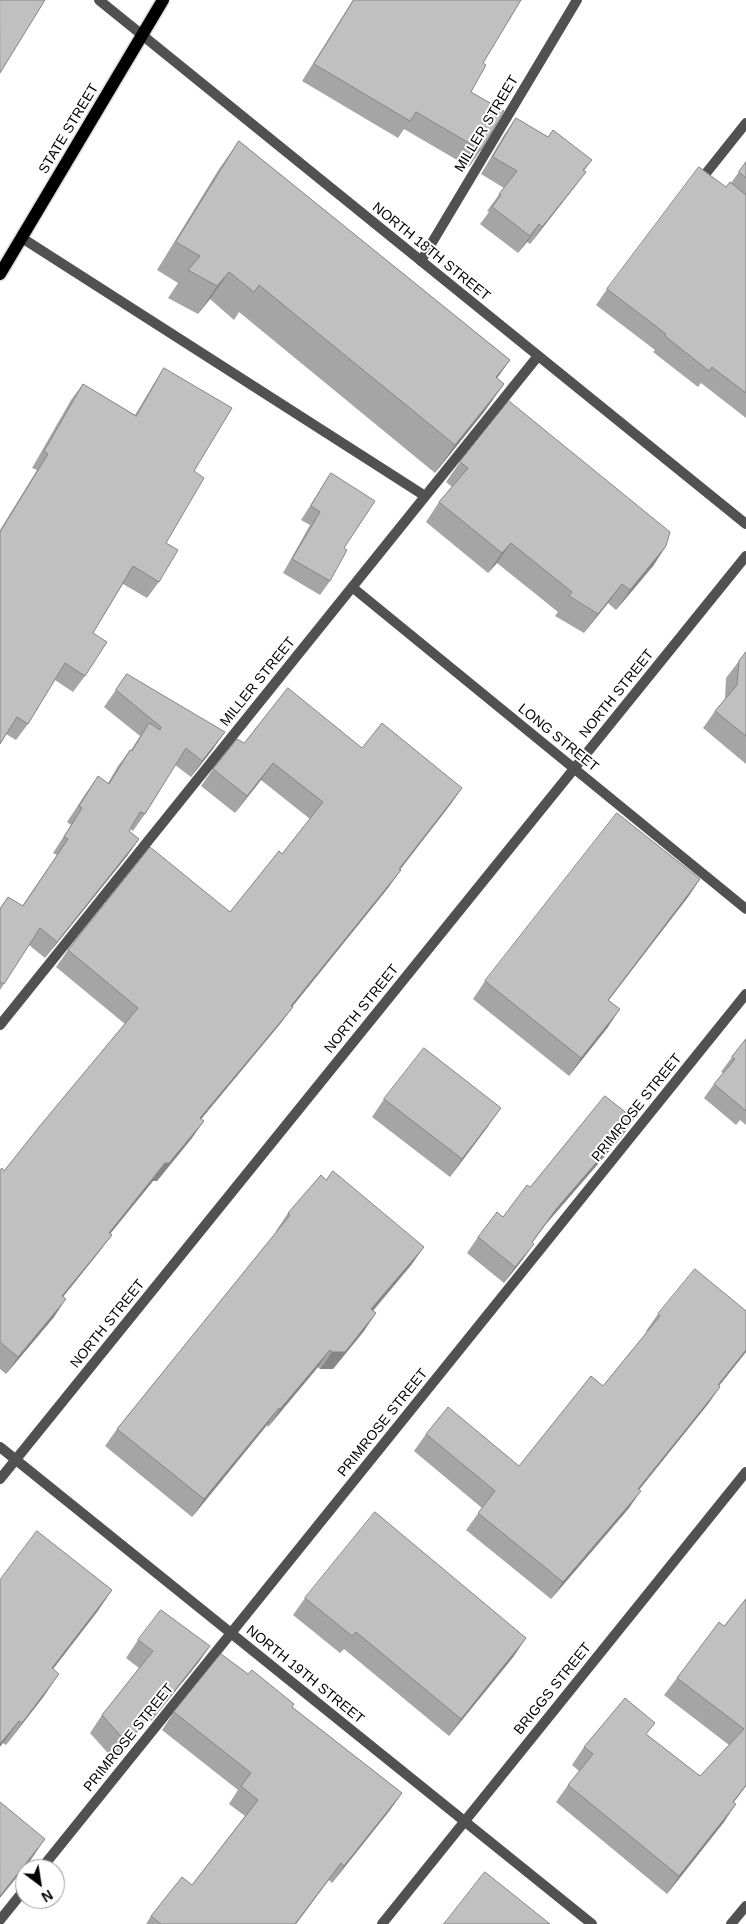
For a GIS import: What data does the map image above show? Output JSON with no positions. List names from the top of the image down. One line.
{"streets":{"main road":["STATE STREET"],"street":["MILLER STREET","NORTH 18TH STREET","NORTH STREET","LONG STREET","PRIMROSE STREET","NORTH 19TH STREET","BRIGGS STREET"]},"crossings":[["MILLER STREET","NORTH 18TH STREET"],["MILLER STREET","LONG STREET"],["STATE STREET","NORTH 18TH STREET"],["NORTH STREET","LONG STREET"],["NORTH STREET","NORTH 19TH STREET"],["PRIMROSE STREET","NORTH 19TH STREET"],["NORTH 19TH STREET","BRIGGS STREET"]],"north":"bottom right"}
